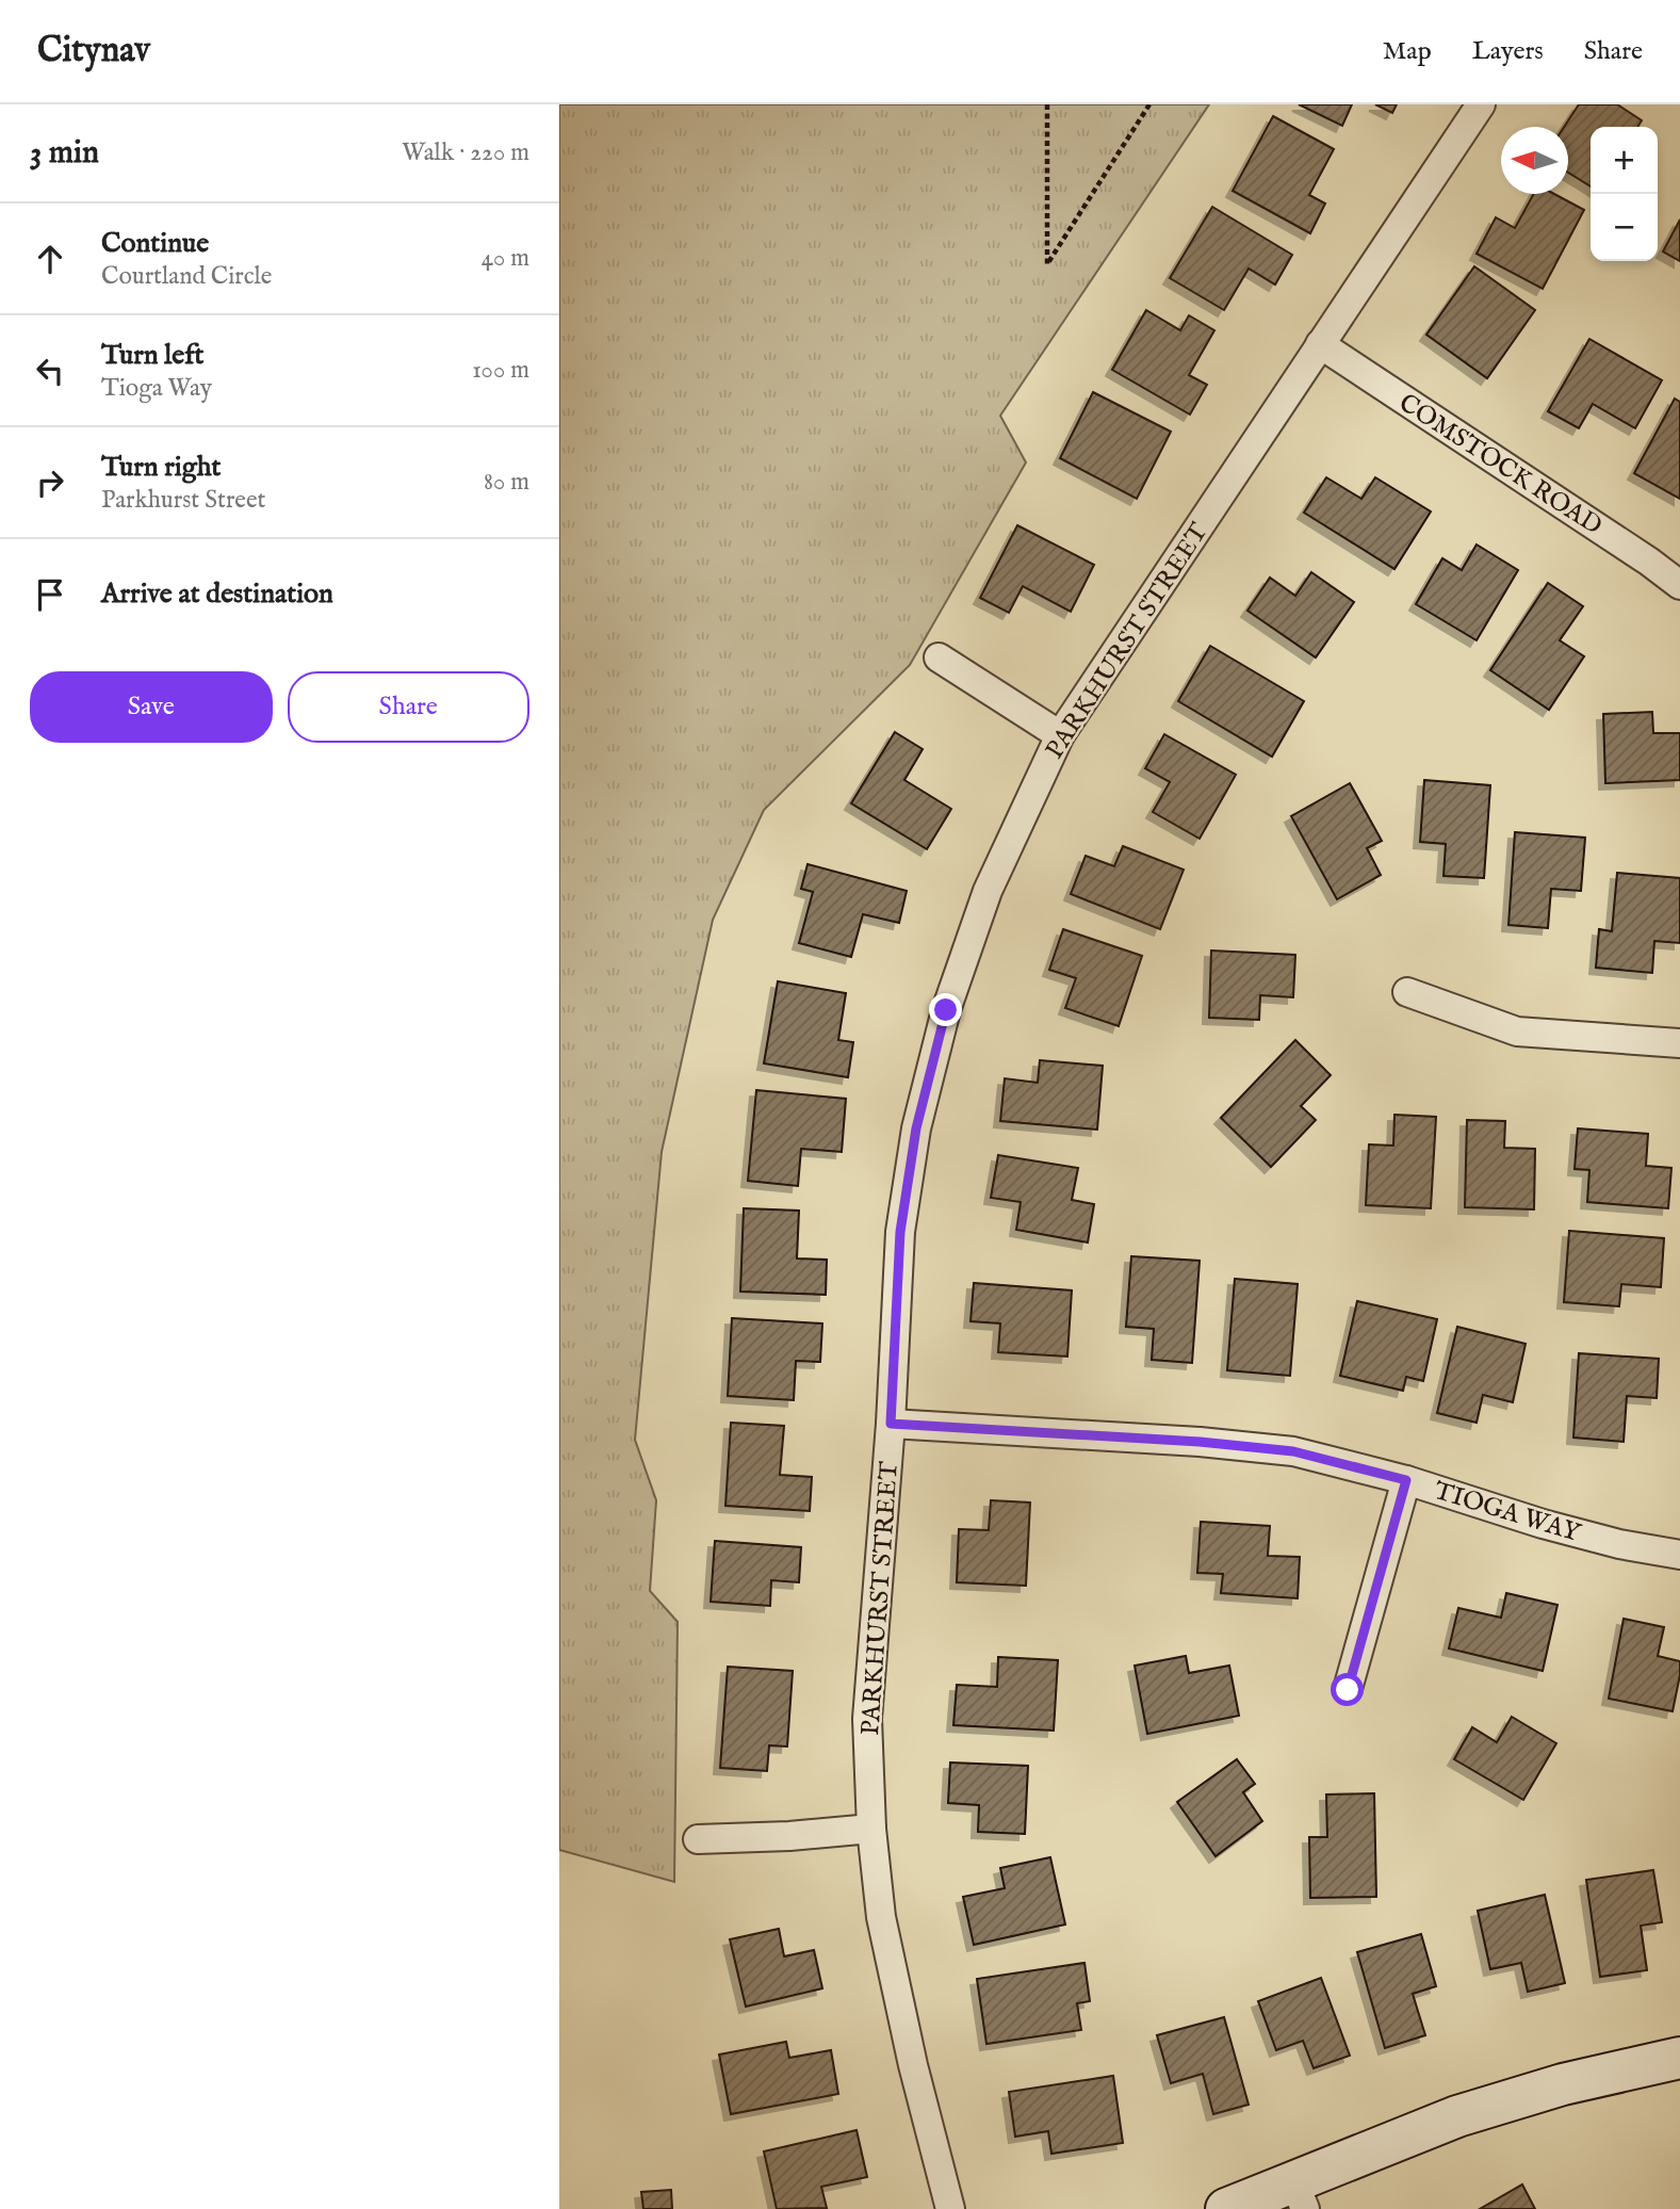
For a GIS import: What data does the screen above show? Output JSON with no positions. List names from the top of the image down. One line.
{"streets":{"street":["COMSTOCK ROAD","PARKHURST STREET","TIOGA WAY"]},"crossings":[["COMSTOCK ROAD","PARKHURST STREET"],["PARKHURST STREET","TIOGA WAY"]],"north":"left","page":{"header":"Citynav","nav":["Map","Layers","Share"],"heading":["3 min","Walk · 220 m"],"map_buttons":["+","−"],"list":[["Continue","Courtland Circle","40 m"],["Turn left","Tioga Way","100 m"],["Turn right","Parkhurst Street","80 m"],"Arrive at destination"],"buttons":["Save","Share"]}}
